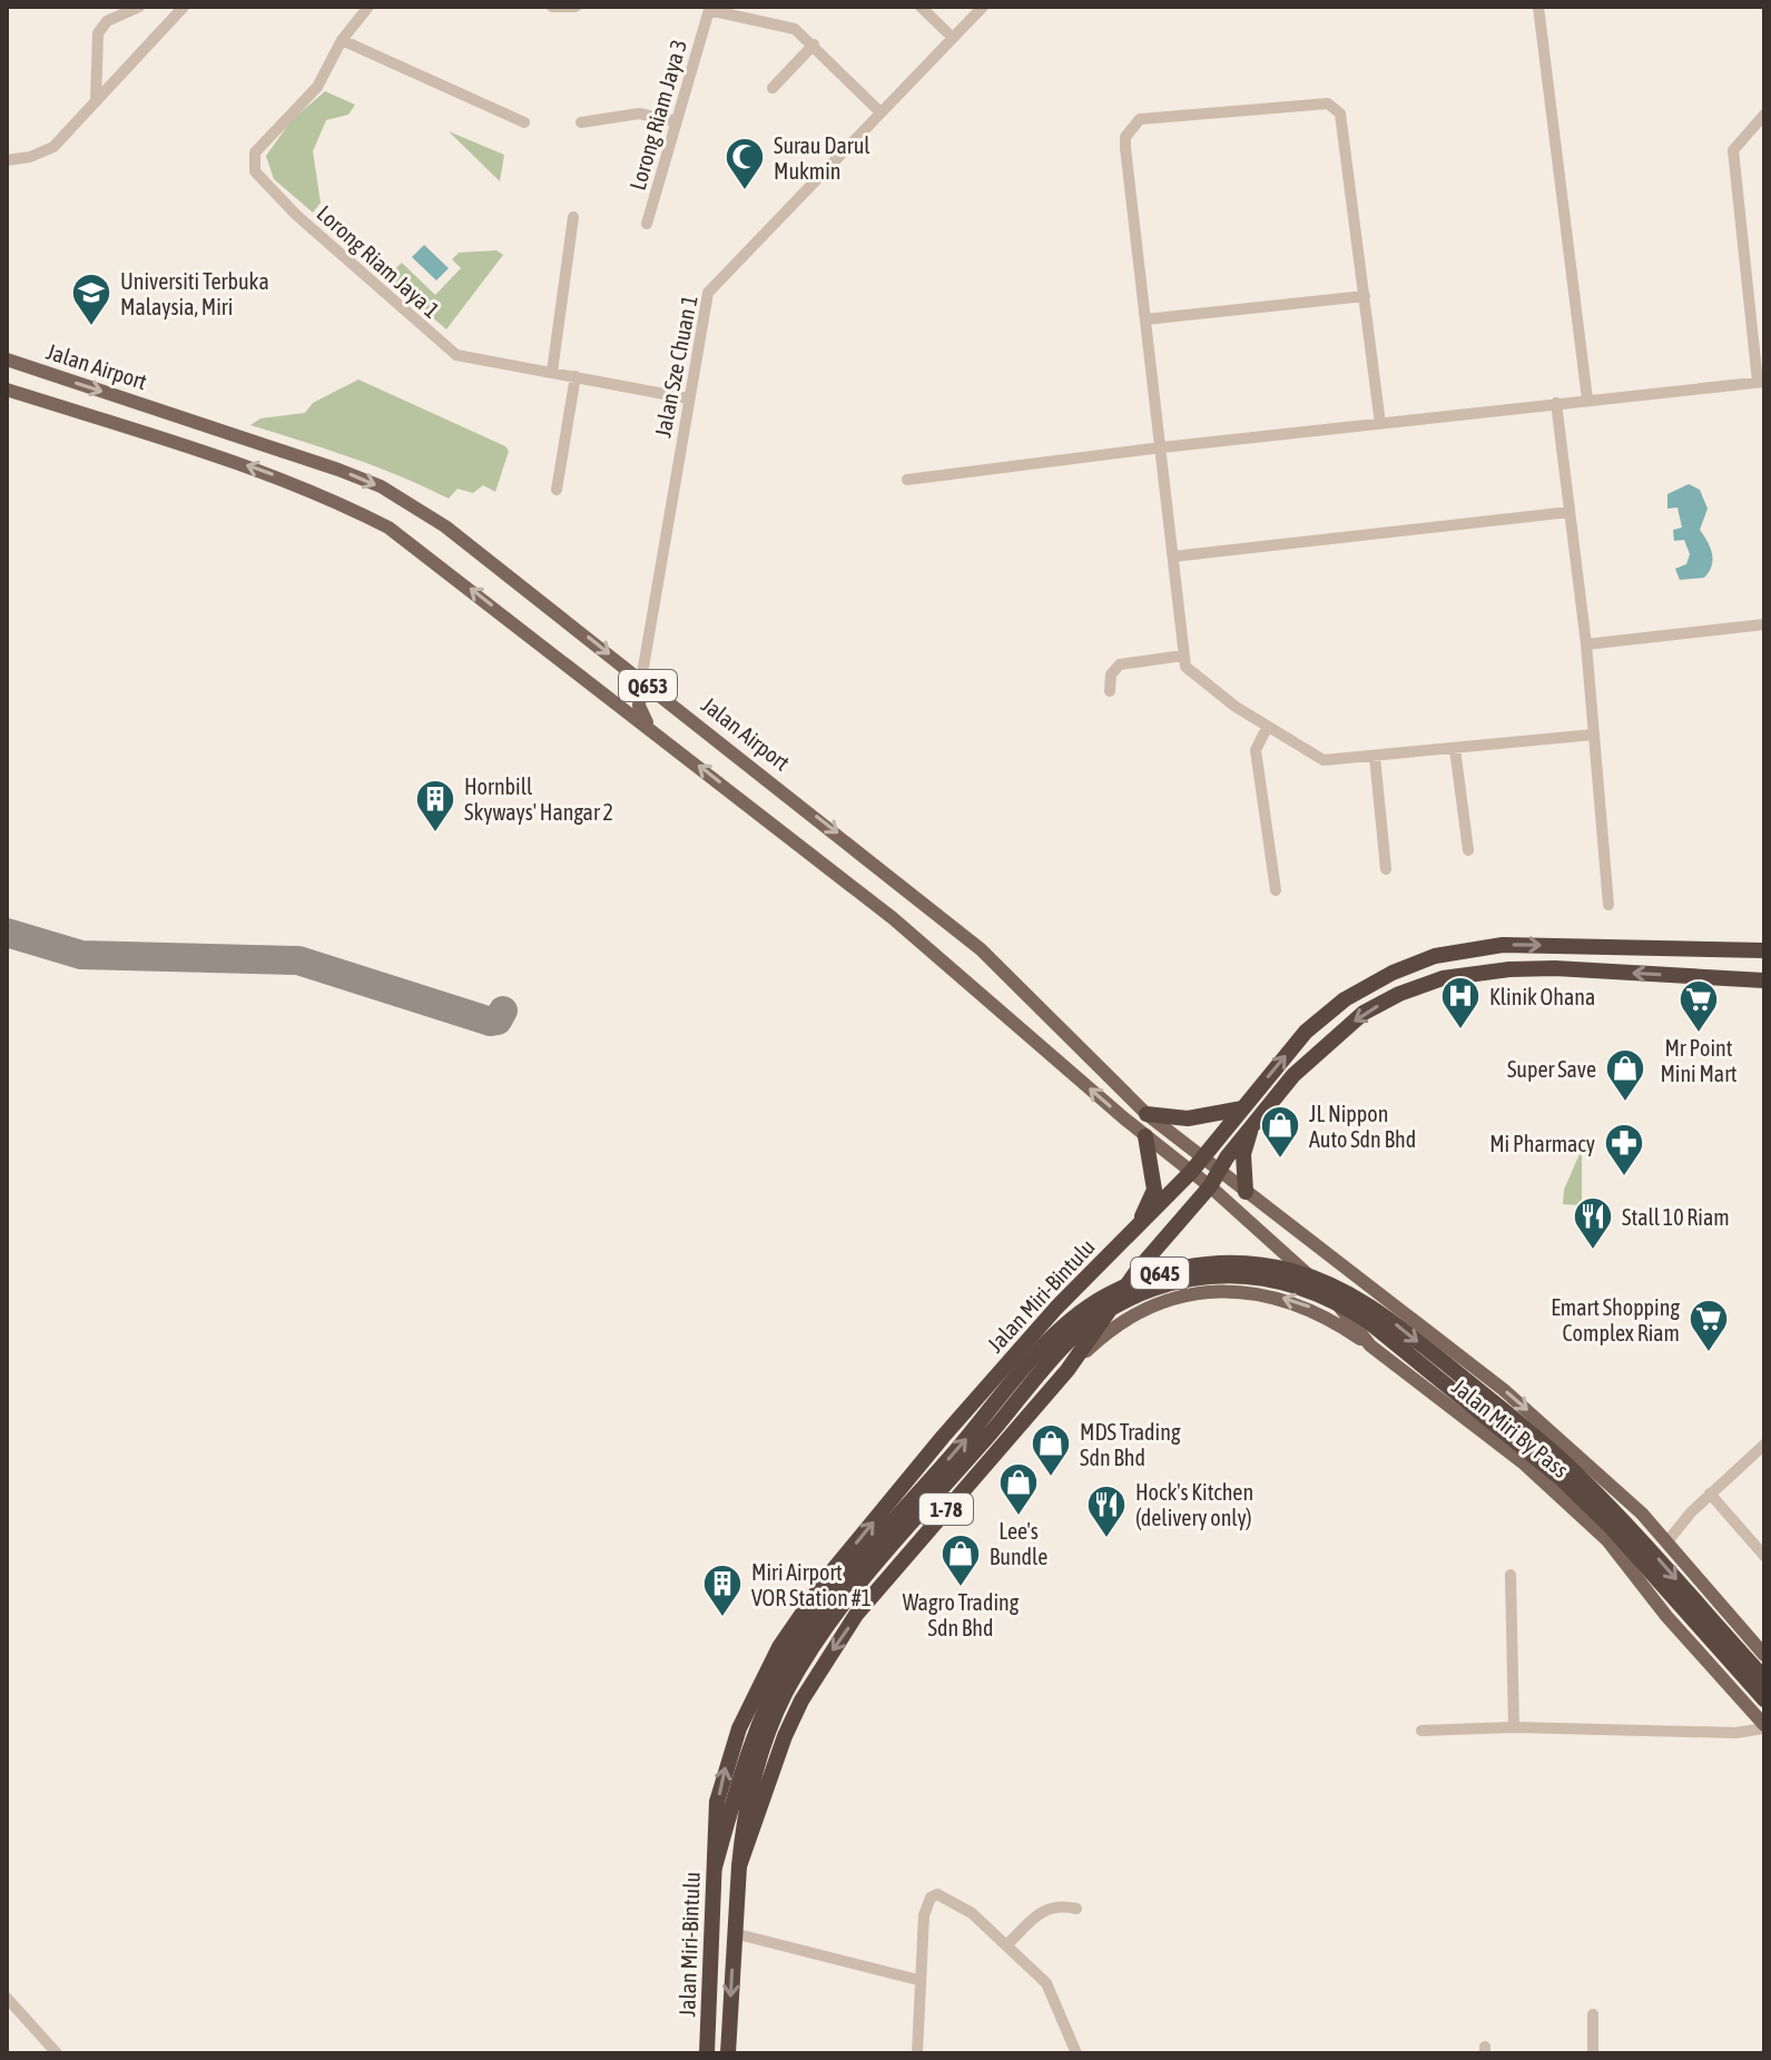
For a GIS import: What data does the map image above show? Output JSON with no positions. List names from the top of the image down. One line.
{"streets":{"highway":["Q645","Jalan Miri-Bintulu","1-78"],"main road":["Jalan Airport","Q653","Jalan Miri By Pass"],"street":["Lorong Riam Jaya 3","Lorong Riam Jaya 1","Jalan Sze Chuan 1"]},"crossings":[["Lorong Riam Jaya 3","Jalan Sze Chuan 1"],["Lorong Riam Jaya 1","Jalan Sze Chuan 1"],["Jalan Airport","Jalan Sze Chuan 1"],["Jalan Airport","Q653"],["Jalan Airport","Jalan Miri-Bintulu"],["Q653","Jalan Miri-Bintulu"],["Q653","Jalan Miri By Pass"],["Q645","Jalan Miri-Bintulu"],["Jalan Miri-Bintulu","Jalan Miri By Pass"]],"places":{"mosque":["Surau Darul Mukmin"],"school or university":["Universiti Terbuka Malaysia, Miri"],"building":["Hornbill Skyways' Hangar 2","Miri Airport VOR Station #1"],"hospital":["Klinik Ohana"],"supermarket":["Mr Point Mini Mart","Emart Shopping Complex Riam"],"shop":["Super Save","JL Nippon Auto Sdn Bhd","MDS Trading Sdn Bhd","Lee's Bundle","Wagro Trading Sdn Bhd"],"pharmacy":["Mi Pharmacy"],"restaurant":["Stall 10 Riam","Hock's Kitchen (delivery only)"]}}
